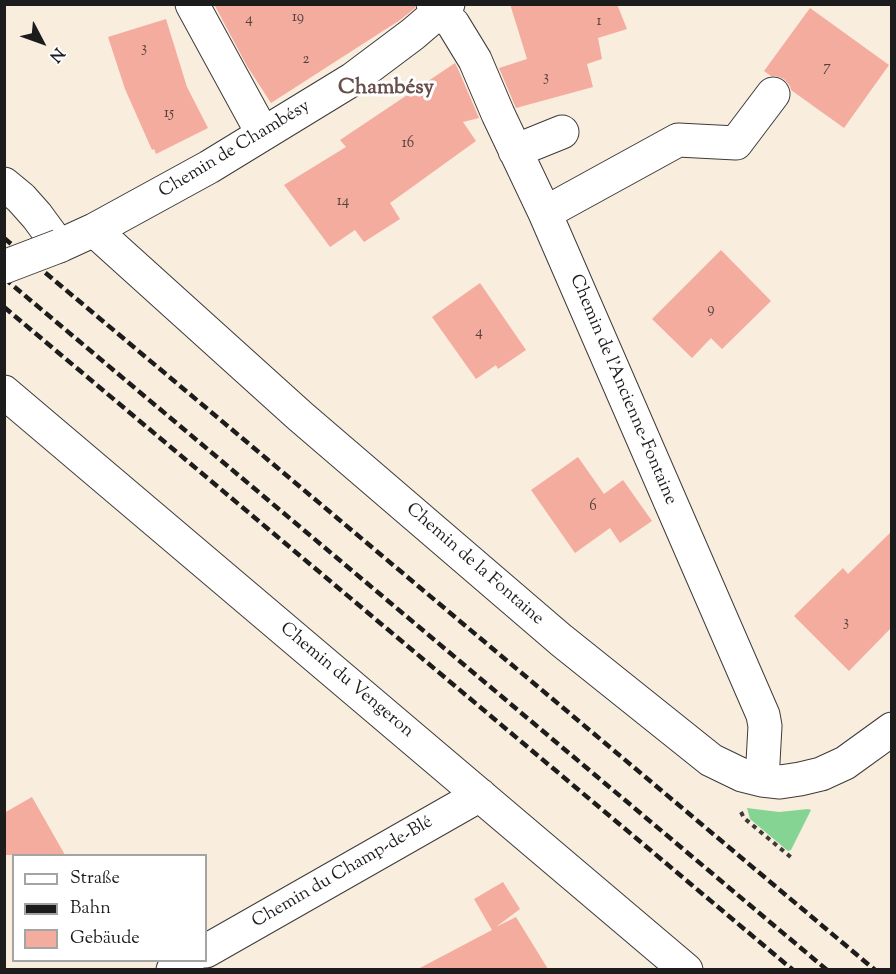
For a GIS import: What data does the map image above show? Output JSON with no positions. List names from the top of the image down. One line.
{"streets":{"street":["Chemin de Chambésy","Chemin de l'Ancienne-Fontaine","Chemin de la Fontaine","Chemin du Vengeron","Chemin du Champ-de-Blé"]},"crossings":[["Chemin de Chambésy","Chemin de l'Ancienne-Fontaine"],["Chemin de Chambésy","Chemin de la Fontaine"],["Chemin de l'Ancienne-Fontaine","Chemin de la Fontaine"],["Chemin du Vengeron","Chemin du Champ-de-Blé"]],"districts":["Chambésy"],"house_numbers":["19","4","1","3","2","7","3","15","16","14","9","4","6","3"],"legend":["Straße","Bahn","Gebäude"],"north":"bottom right"}
